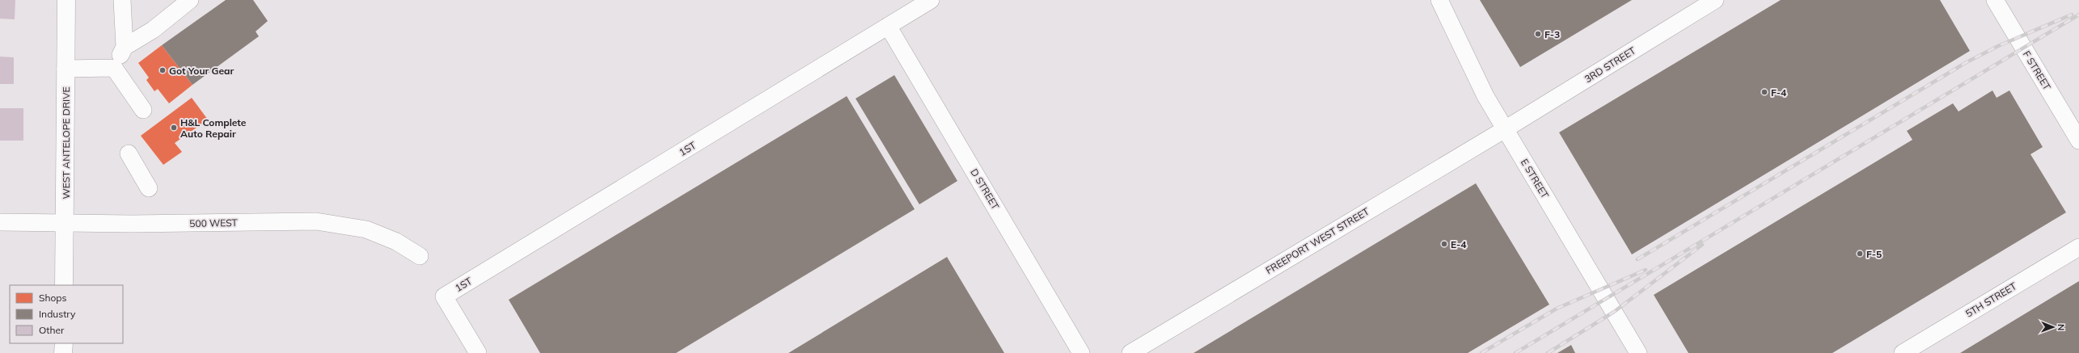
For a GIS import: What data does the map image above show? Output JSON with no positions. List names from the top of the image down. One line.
{"streets":{"main road":["WEST ANTELOPE DRIVE"],"street":["3RD STREET","F STREET","1ST","E STREET","D STREET","500 WEST","FREEPORT WEST STREET","5TH STREET"]},"crossings":[["3RD STREET","E STREET"],["3RD STREET","FREEPORT WEST STREET"],["WEST ANTELOPE DRIVE","500 WEST"],["1ST","D STREET"],["E STREET","FREEPORT WEST STREET"]],"places":["F-3","Got Your Gear","F-4","H&L Complete Auto Repair","E-4","F-5"],"legend":["Shops","Industry","Other"],"north":"right"}
